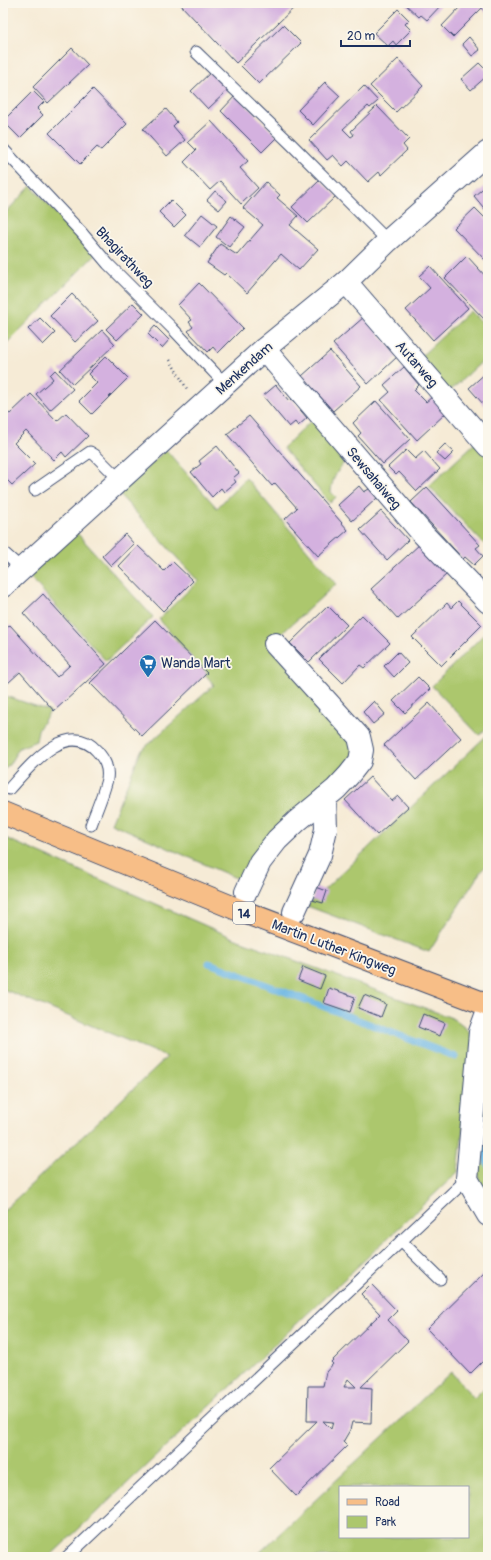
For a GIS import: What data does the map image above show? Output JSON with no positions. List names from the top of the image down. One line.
{"streets":{"main road":["14","Martin Luther Kingweg"],"street":["Autarweg","Menkendam","Sewsahaiweg"],"lane":["Bhagirathweg"]},"crossings":[["Bhagirathweg","Menkendam"],["Autarweg","Menkendam"],["Menkendam","Sewsahaiweg"]],"places":{"supermarket":["Wanda Mart"]},"legend":["Road","Park"],"scale_bar":"20 m"}
